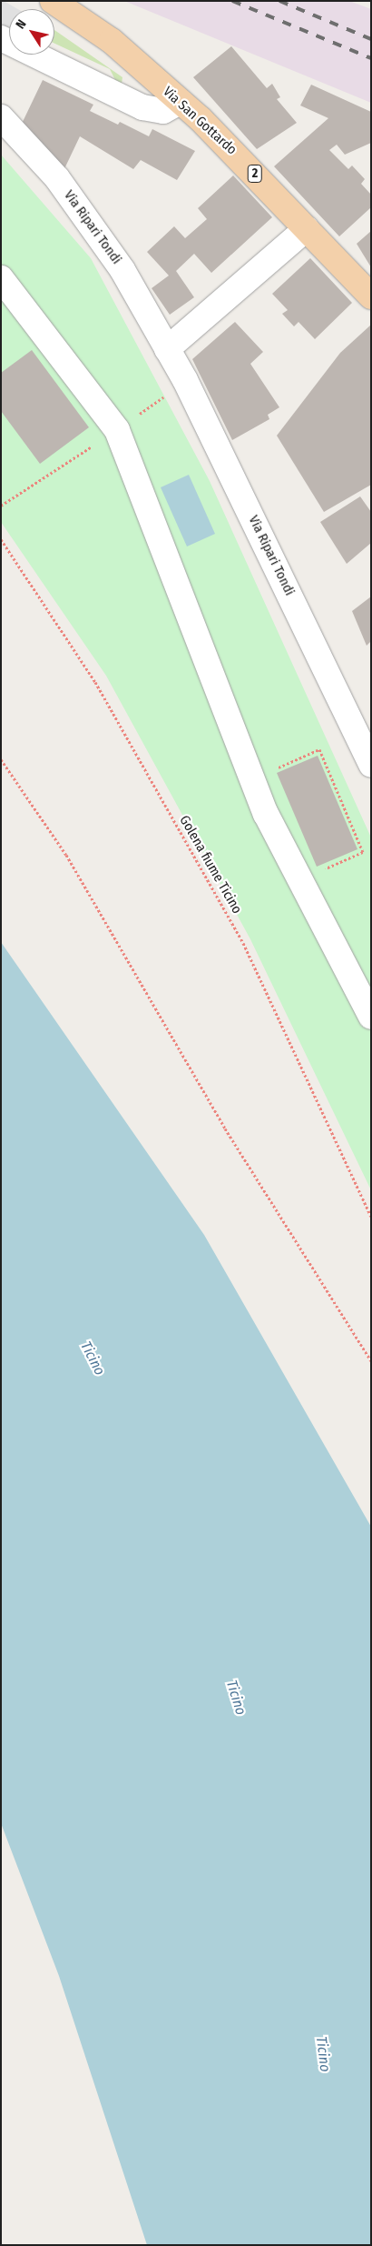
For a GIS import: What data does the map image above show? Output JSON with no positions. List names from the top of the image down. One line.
{"streets":{"main road":["Via San Gottardo","2"],"street":["Via Ripari Tondi"],"path":["Golena fiume Ticino"]},"water":["Ticino"],"north":"top left"}
